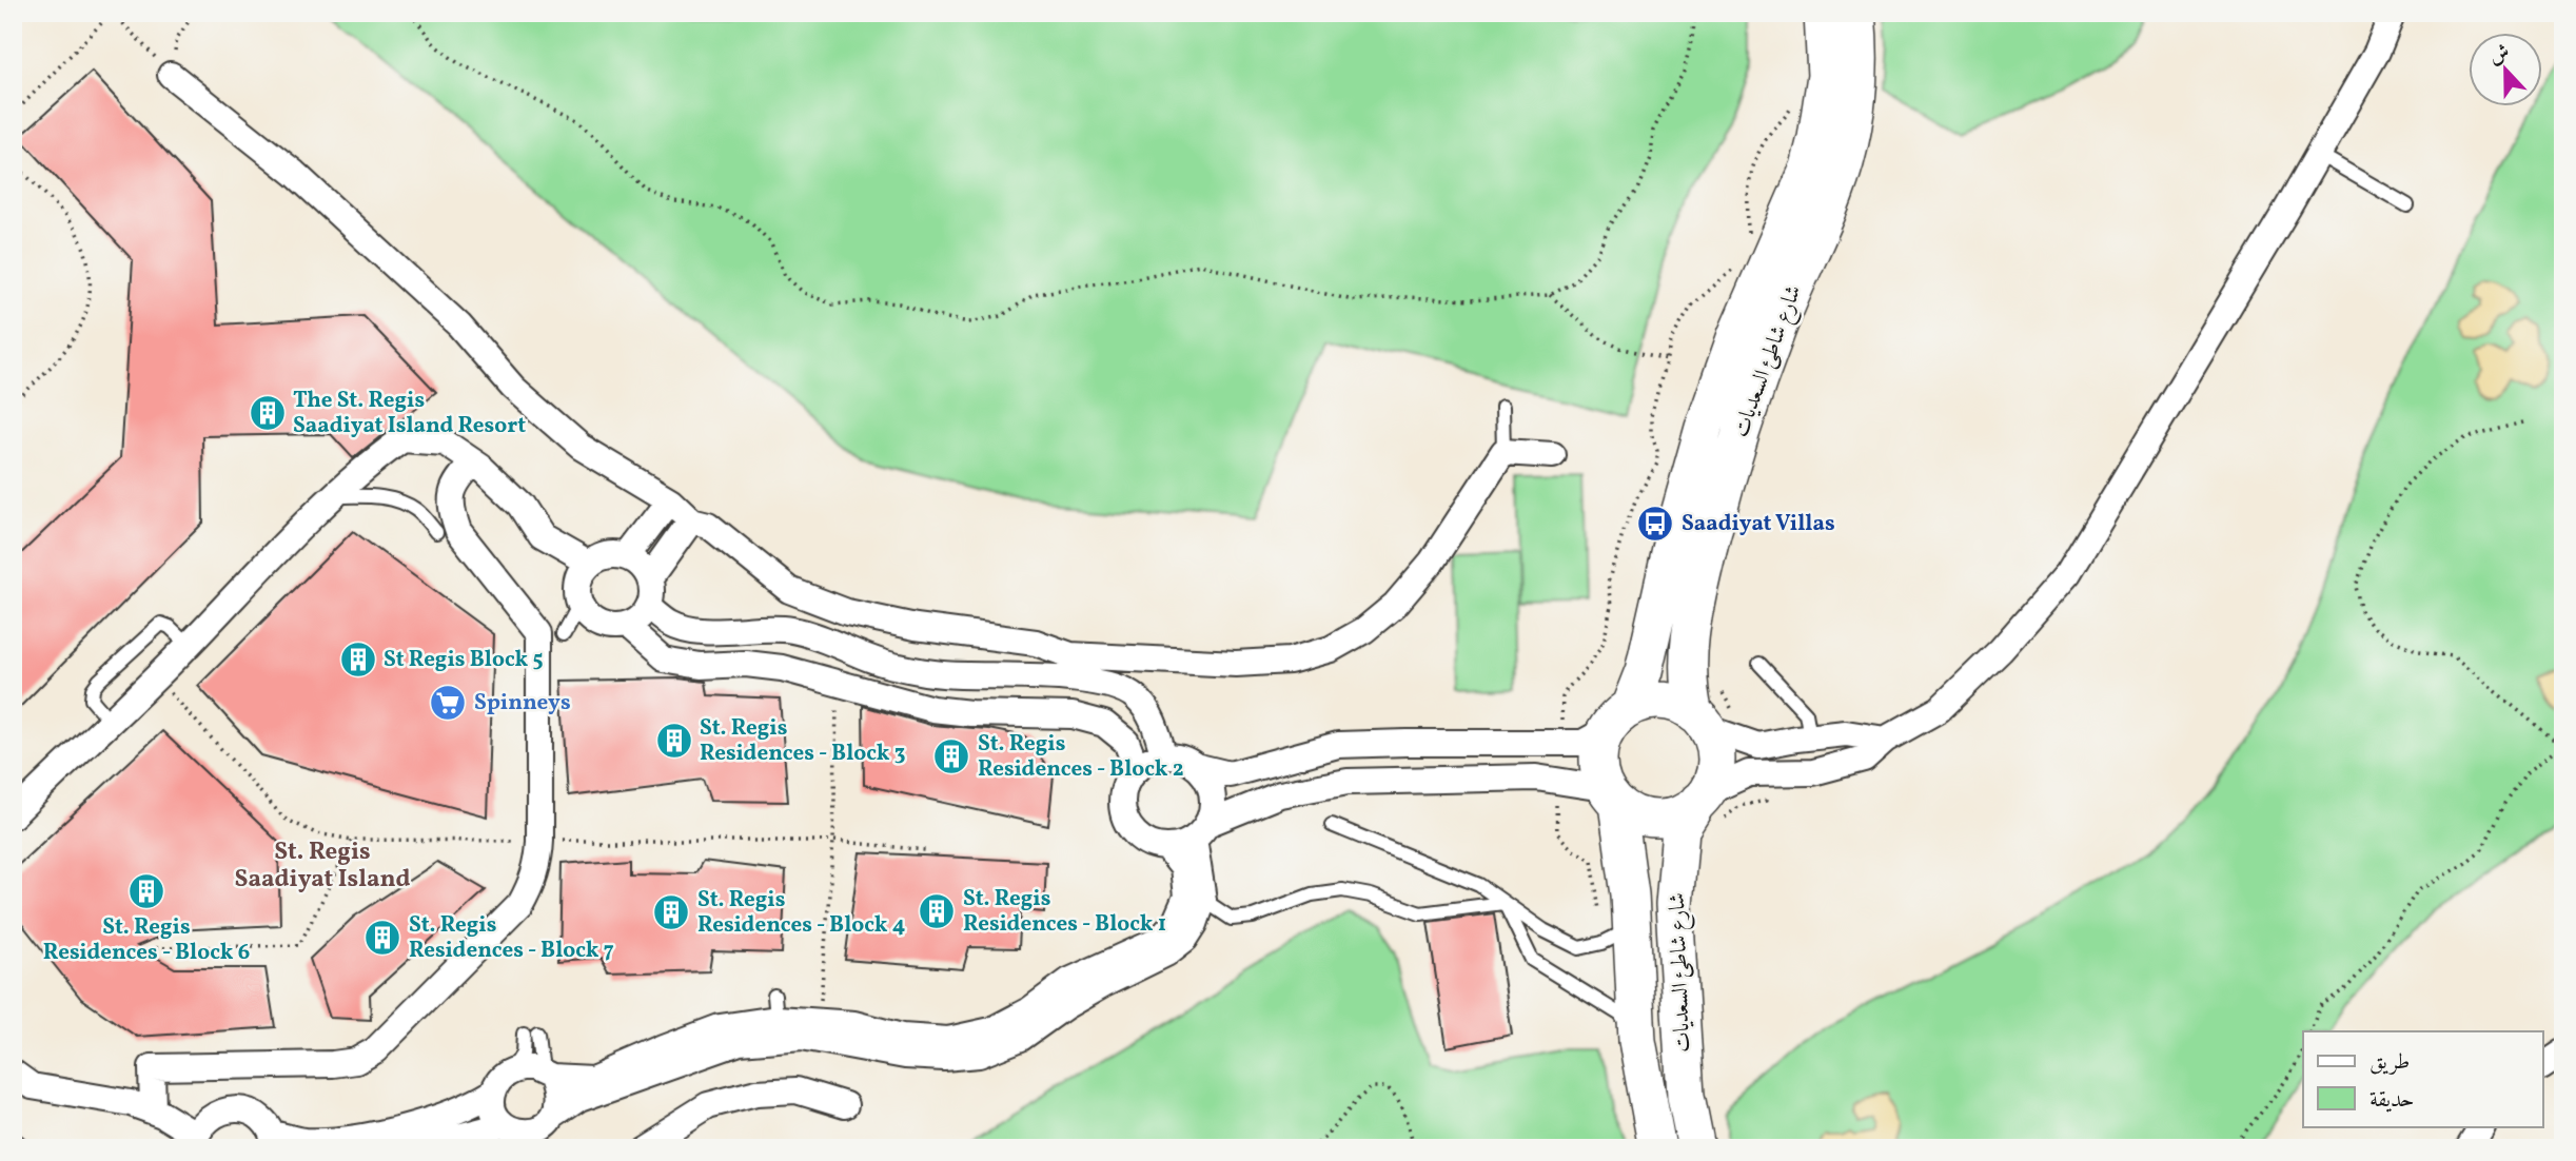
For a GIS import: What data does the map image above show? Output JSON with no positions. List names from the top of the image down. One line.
{"streets":{"street":["شارع شاطئ السعديات"]},"districts":["St. Regis Saadiyat Island"],"places":{"building":["The St. Regis Saadiyat Island Resort","St Regis Block 5","St. Regis Residences - Block 3","St. Regis Residences - Block 2","St. Regis Residences - Block 6","St. Regis Residences - Block 1","St. Regis Residences - Block 4","St. Regis Residences - Block 7"],"bus stop":["Saadiyat Villas"],"supermarket":["Spinneys"]},"legend":["طريق","حديقة"],"north":"top"}
